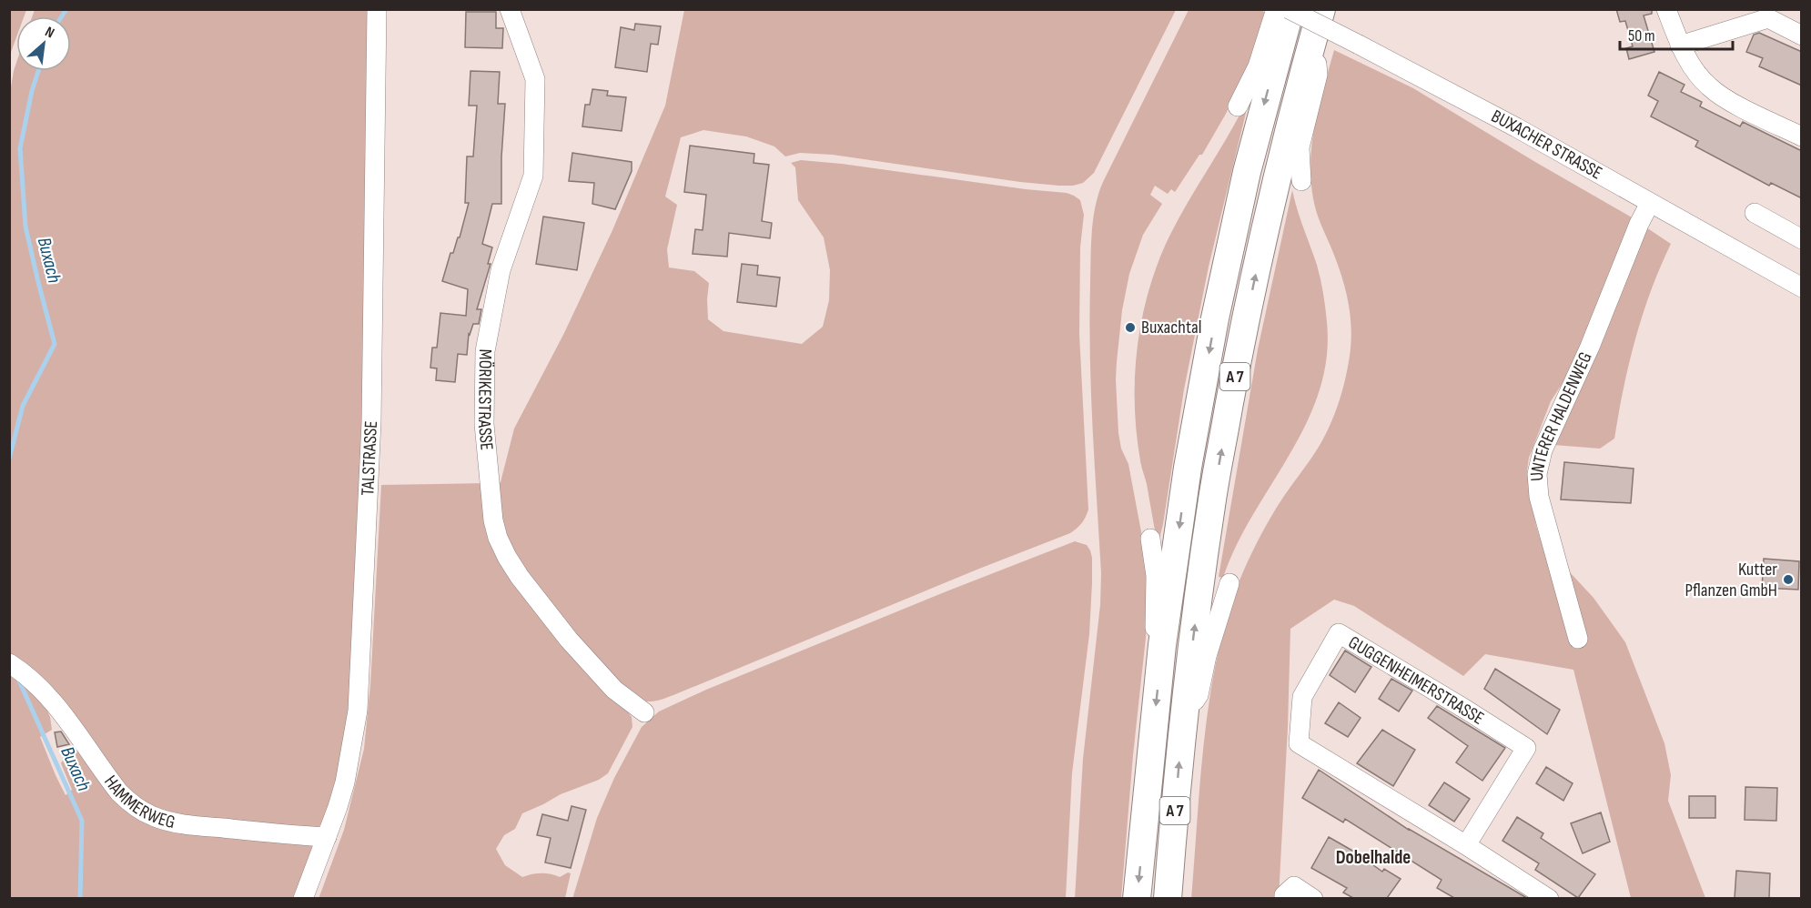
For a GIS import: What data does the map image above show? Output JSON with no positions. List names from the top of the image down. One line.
{"streets":{"highway":["A 7"],"street":["BUXACHER STRASSE","MÖRIKESTRASSE","UNTERER HALDENWEG","TALSTRASSE","GUGGENHEIMERSTRASSE","HAMMERWEG"]},"crossings":[["BUXACHER STRASSE","A 7"],["BUXACHER STRASSE","UNTERER HALDENWEG"],["TALSTRASSE","HAMMERWEG"]],"districts":["Dobelhalde"],"water":["Buxach"],"places":["Buxachtal","Kutter Pflanzen GmbH"],"scale_bar":"50 m","north":"top right"}
